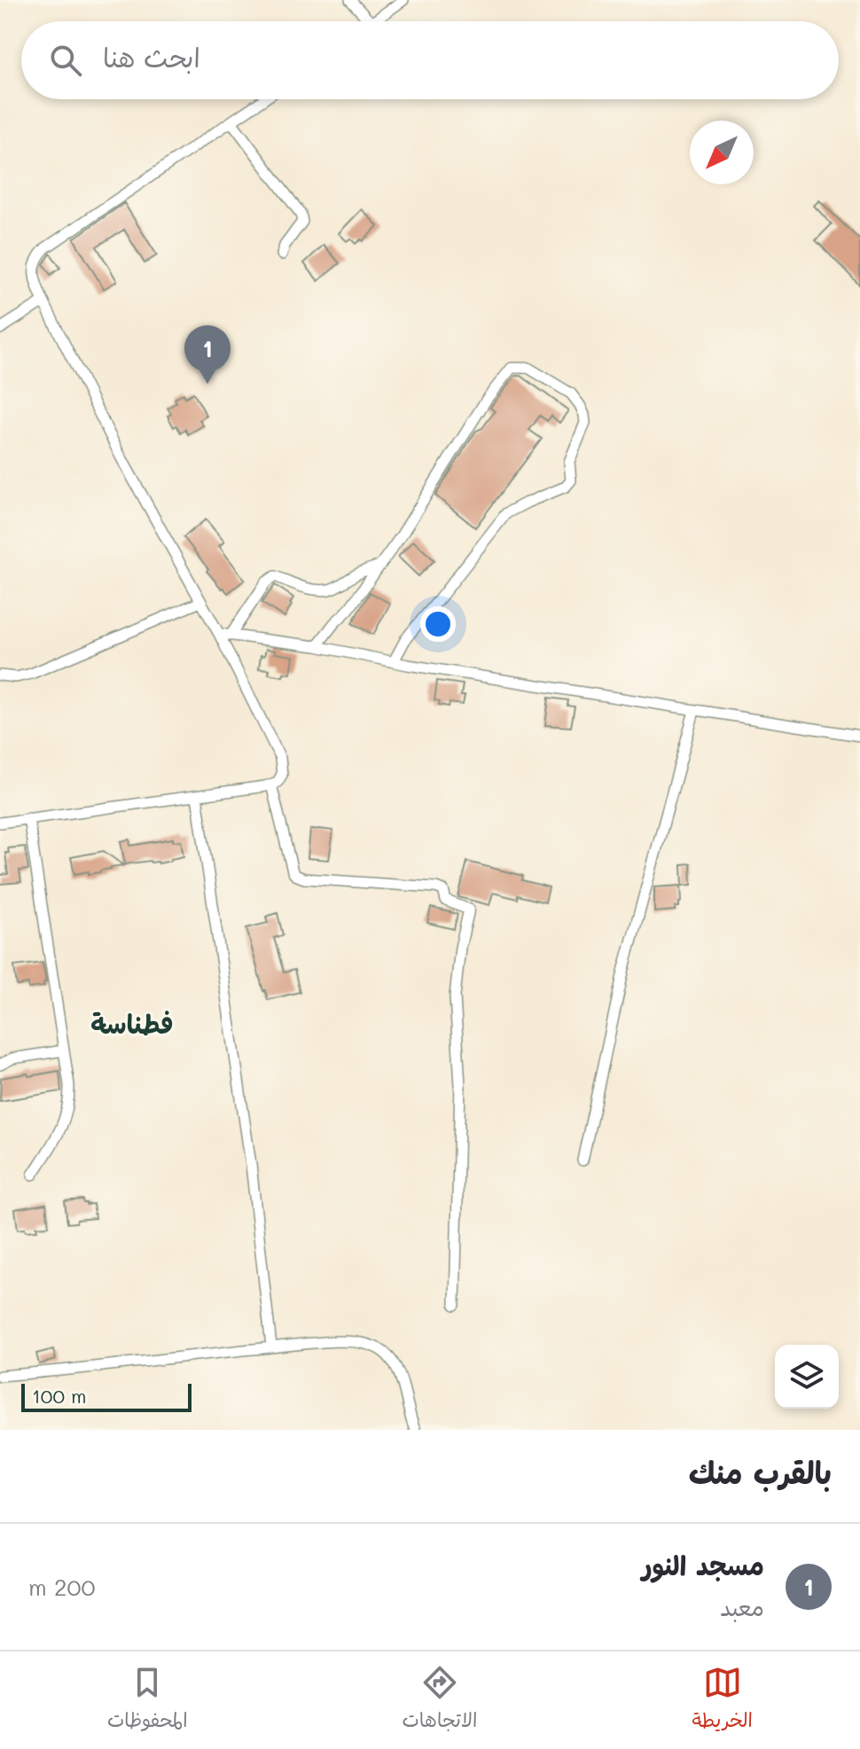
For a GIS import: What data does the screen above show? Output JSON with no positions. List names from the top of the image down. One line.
{"districts":["فطناسة"],"scale_bar":"100 m","north":"bottom left","page":{"search":"ابحث هنا","pins":"1","scale":"100 m","heading":"بالقرب منك","list":[{"mark":"1","name":"مسجد النور","note":"معبد","value":"200 m"}],"nav":["الخريطة","الاتجاهات","المحفوظات"]}}
